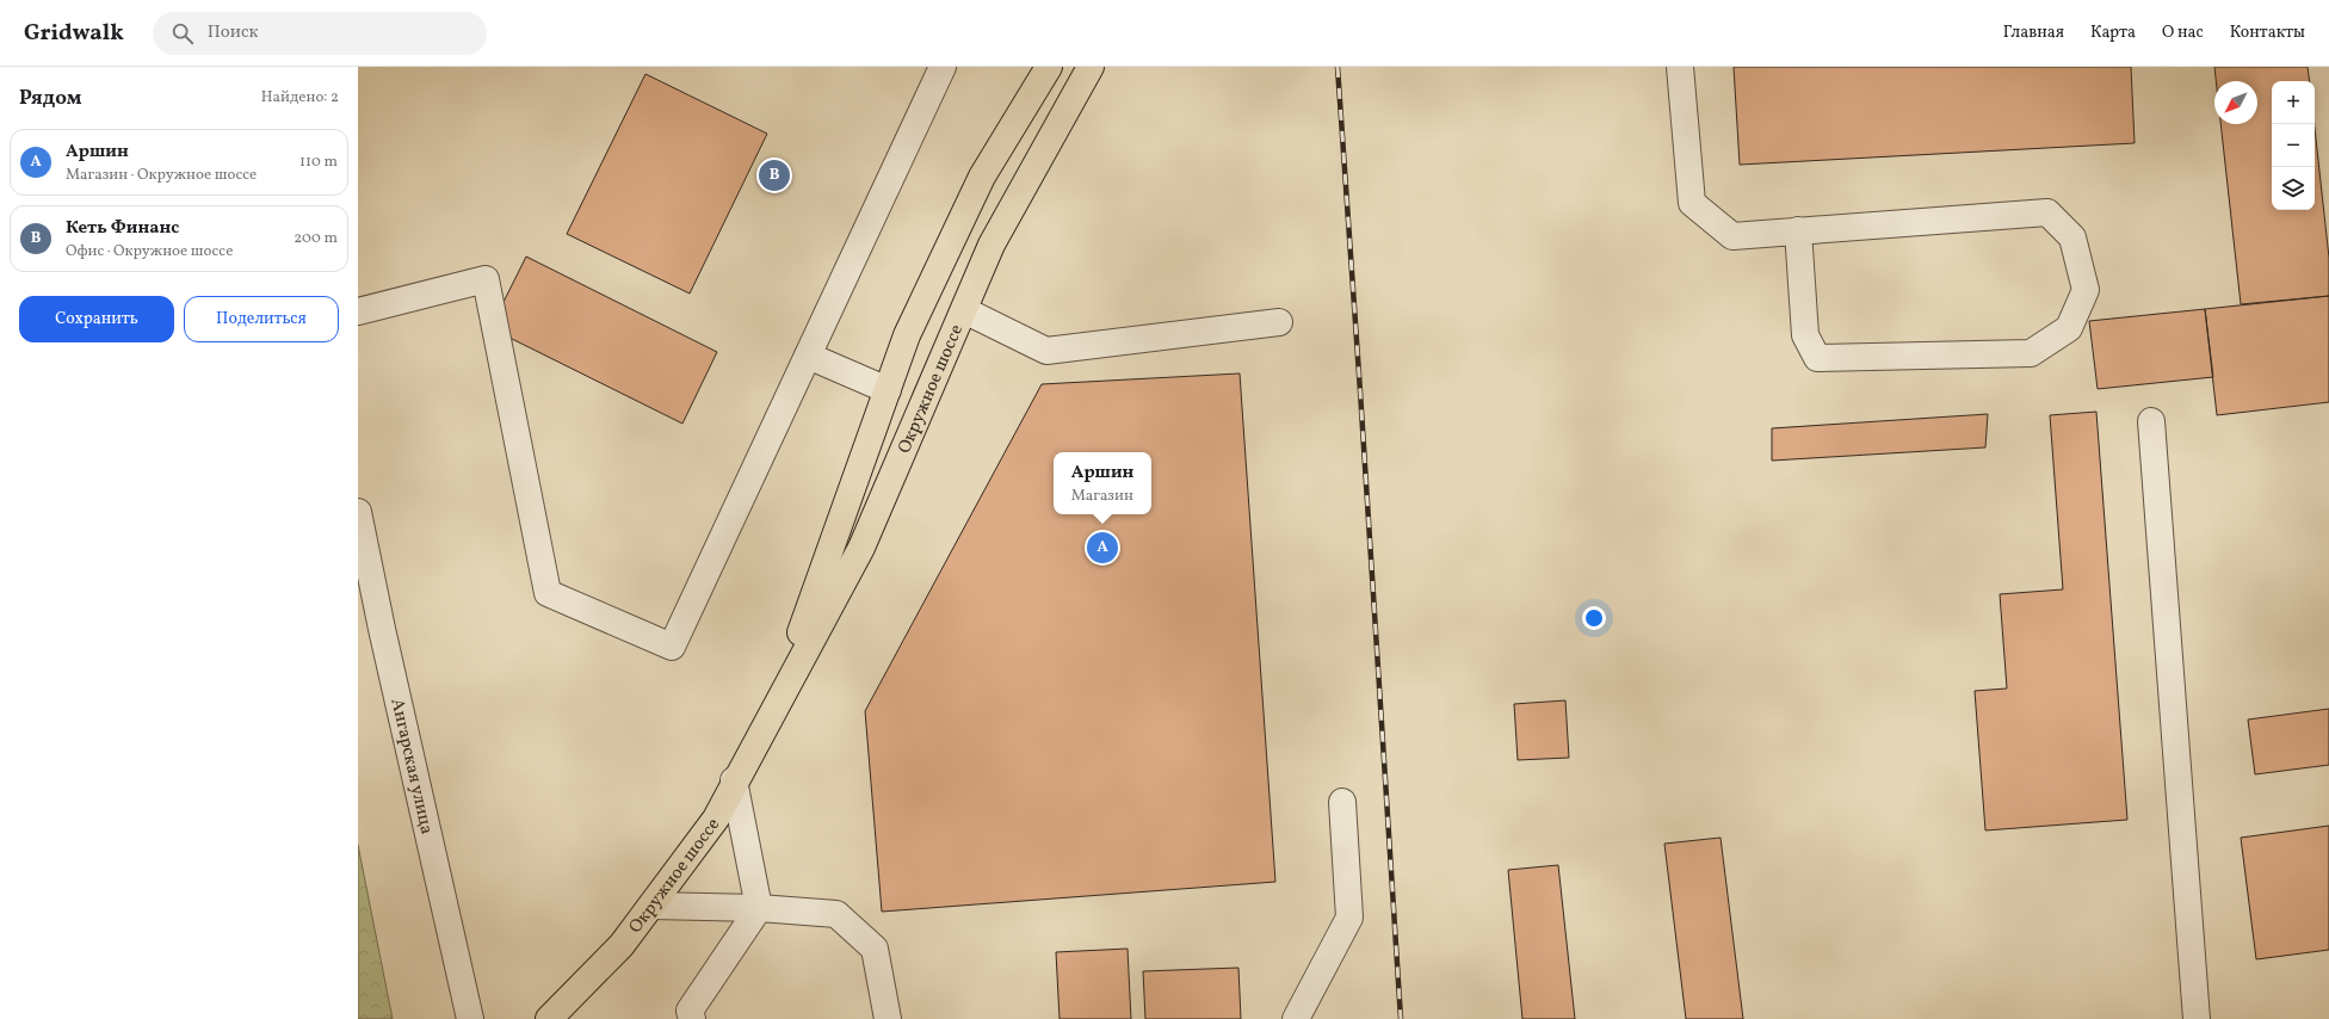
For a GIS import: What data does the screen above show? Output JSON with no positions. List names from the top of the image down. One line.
{"streets":{"main road":["Окружное шоссе"],"street":["Ангарская улица"]},"north":"bottom left","page":{"header":"Gridwalk","search":"Поиск","nav":["Главная","Карта","О нас","Контакты"],"heading":["Рядом","Найдено: 2"],"map_buttons":["+","−"],"list":[{"mark":"A","name":"Аршин","note":"Магазин · Окружное шоссе","value":"110 m"},{"mark":"B","name":"Кеть Финанс","note":"Офис · Окружное шоссе","value":"200 m"}],"pins":["B","A"],"buttons":["Сохранить","Поделиться"],"popup":["Аршин","Магазин"]}}
